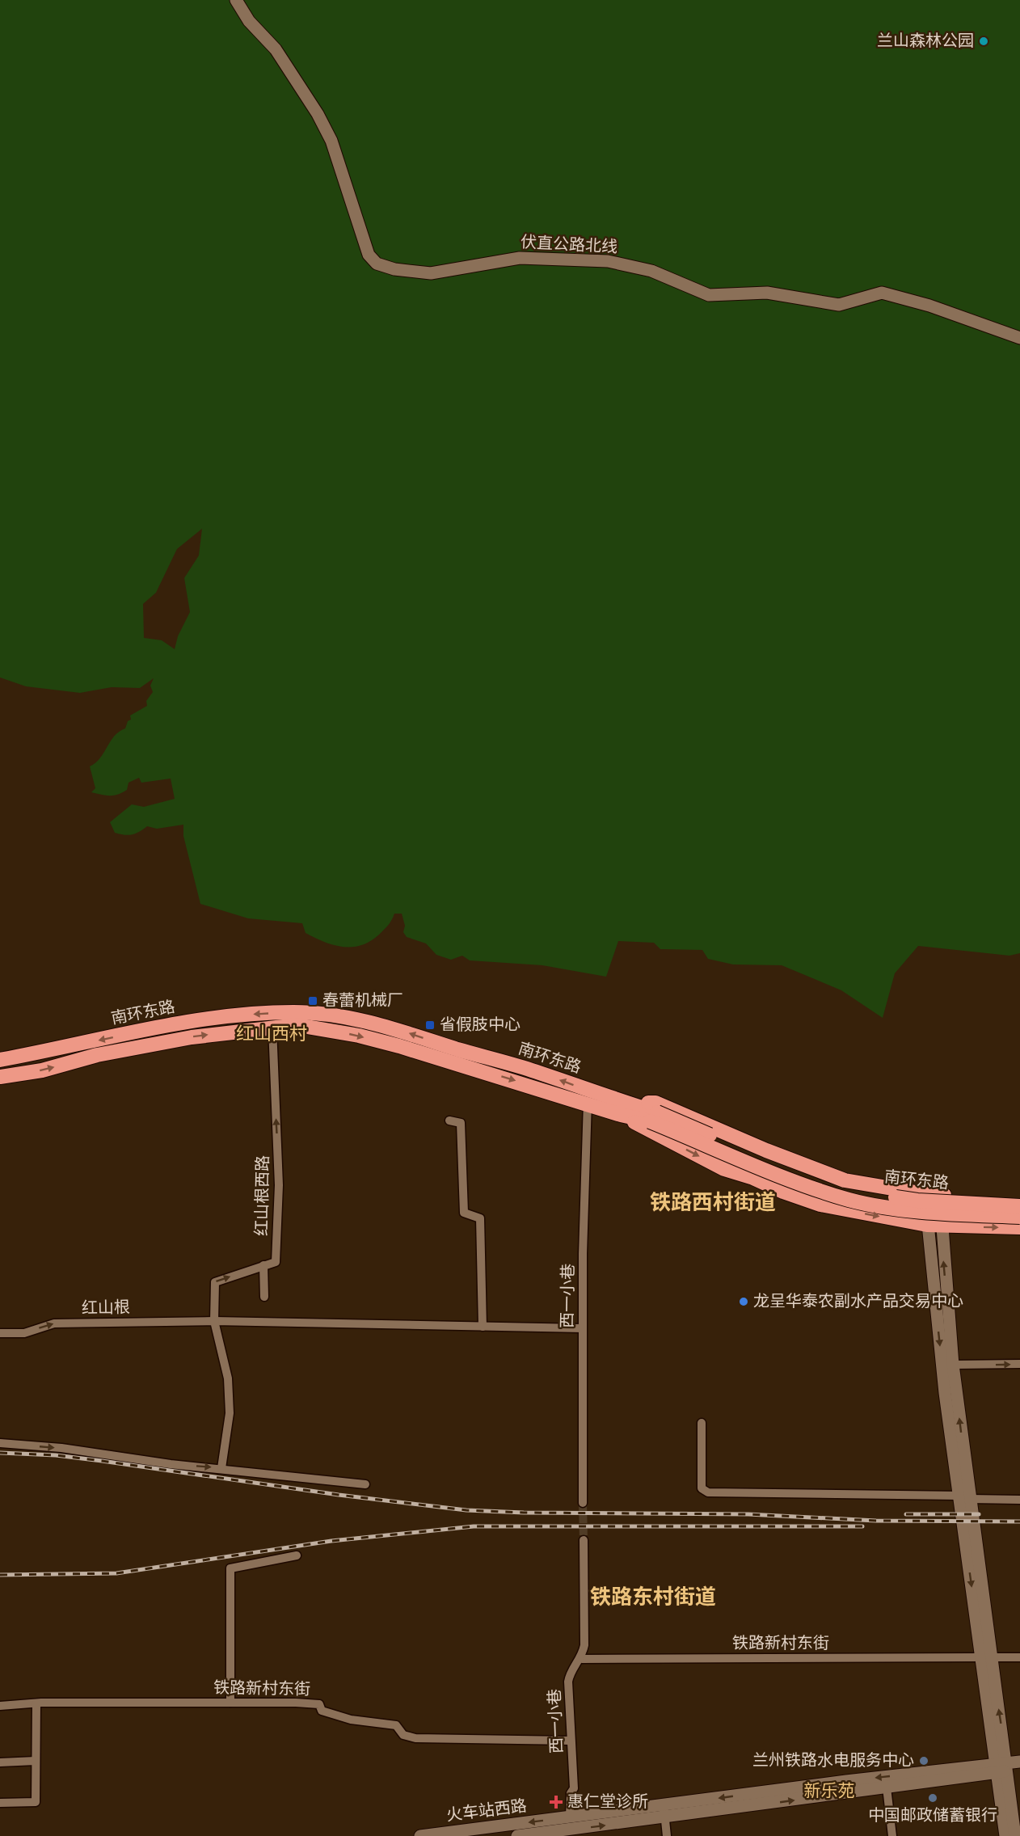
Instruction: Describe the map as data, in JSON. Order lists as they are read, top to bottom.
{
  "streets": {
    "highway": ["南环东路"],
    "main road": ["伏直公路北线", "火车站西路"],
    "street": [
      "红山根西路",
      "西一小巷",
      "红山根",
      "铁路新村东街"
    ]
  },
  "crossings": [
    ["南环东路", "红山根西路"],
    ["南环东路", "西一小巷"],
    ["西一小巷", "红山根"],
    ["西一小巷", "铁路新村东街"],
    ["西一小巷", "火车站西路"]
  ],
  "one_way": ["红山根西路", "红山根"],
  "districts": [
    "红山西村",
    "铁路西村街道",
    "铁路东村街道",
    "新乐苑"
  ],
  "places": {
    "other": [
      "兰山森林公园",
      "龙呈华泰农副水产品交易中心",
      "兰州铁路水电服务中心",
      "中国邮政储蓄银行"
    ],
    "transit": ["春蕾机械厂", "省假肢中心"],
    "health": ["惠仁堂诊所"]
  }
}
